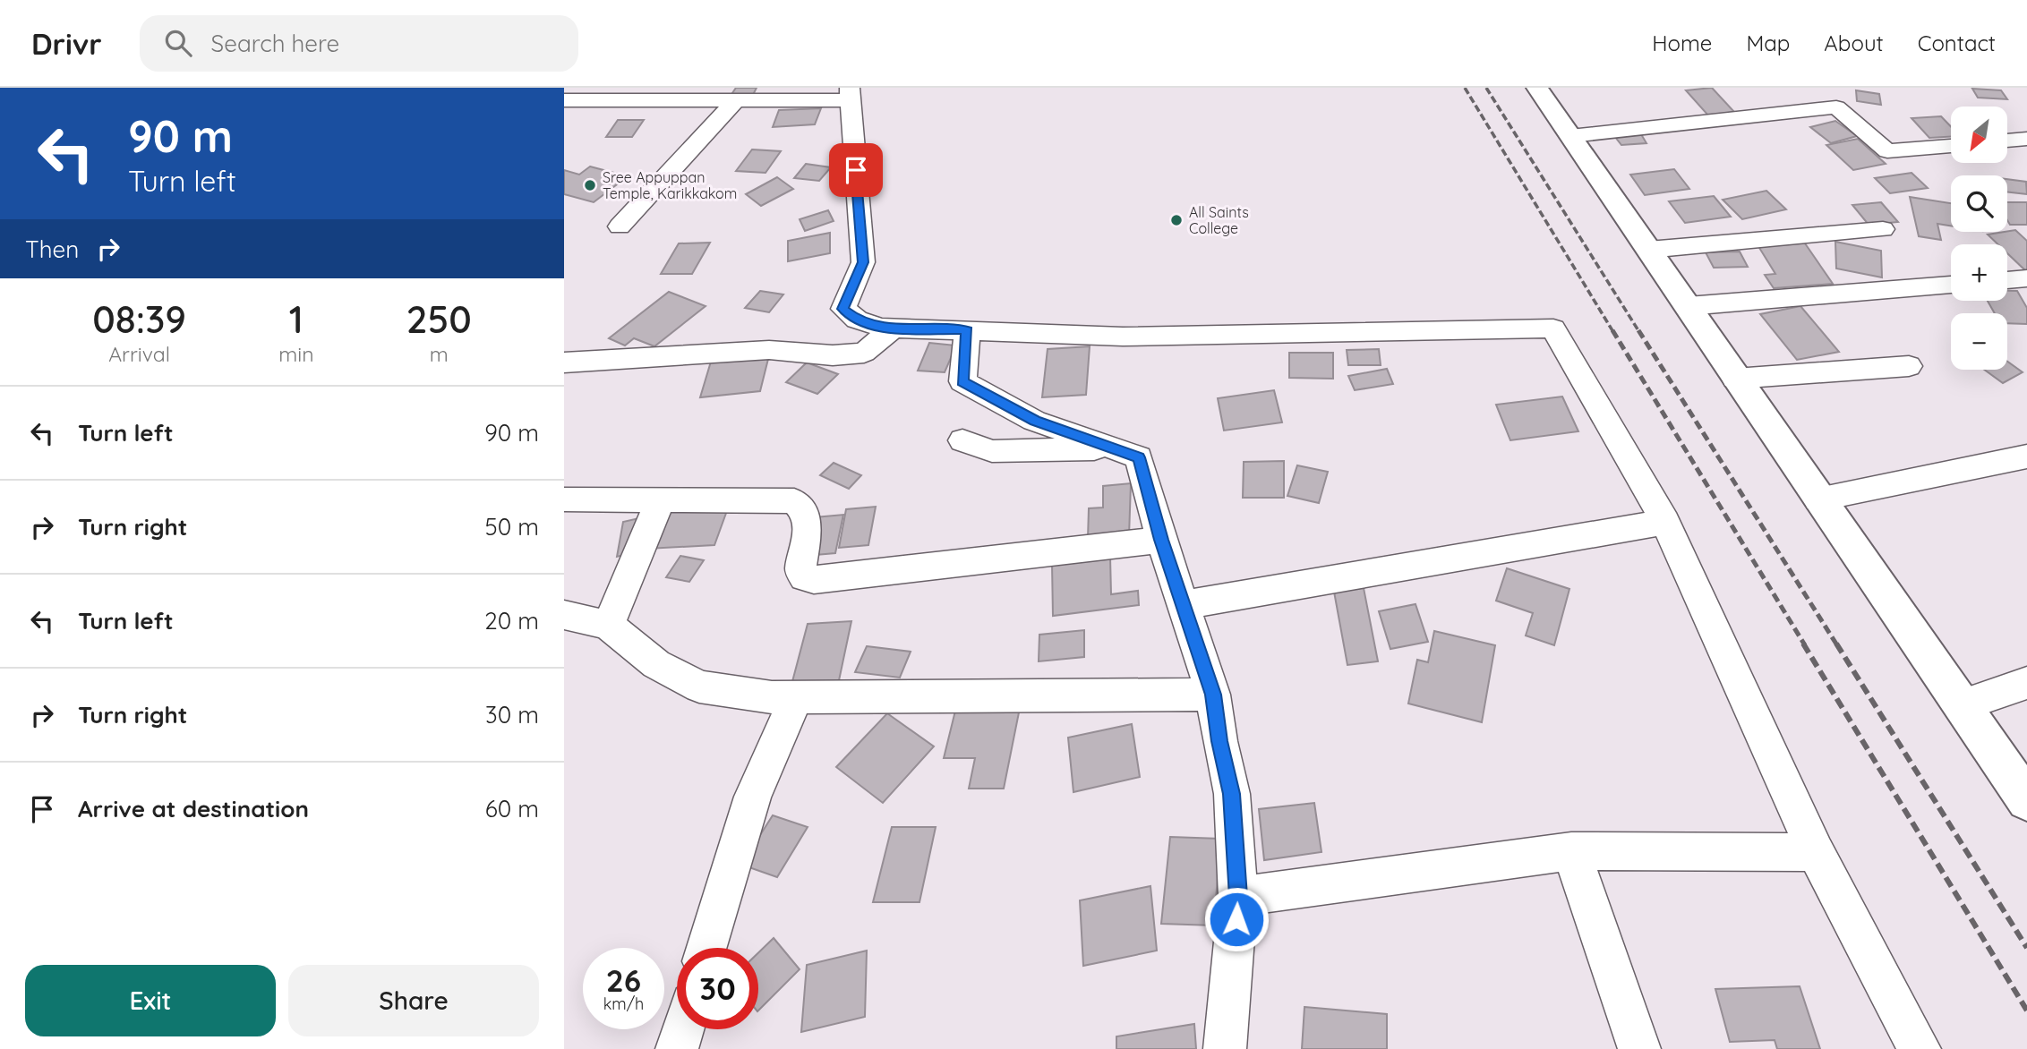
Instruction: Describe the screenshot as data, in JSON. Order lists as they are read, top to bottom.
{
  "places": ["Sree Appuppan Temple, Karikkakom", "All Saints College"],
  "north": "bottom left",
  "page": {
    "header": "Drivr",
    "search": "Search here",
    "nav": [
      "Home",
      "Map",
      "About",
      "Contact"
    ],
    "turn": ["90 m", "Turn left"],
    "map_buttons": ["+", "−"],
    "then": "Then",
    "eta": [
      "08:39",
      "Arrival",
      "1",
      "min",
      "250",
      "m"
    ],
    "list": [
      {
        "name": "Turn left",
        "value": "90 m"
      },
      {
        "name": "Turn right",
        "value": "50 m"
      },
      {
        "name": "Turn left",
        "value": "20 m"
      },
      {
        "name": "Turn right",
        "value": "30 m"
      },
      {
        "name": "Arrive at destination",
        "value": "60 m"
      }
    ],
    "speed": "26 km/h",
    "limit": "30",
    "buttons": ["Exit", "Share"]
  }
}
